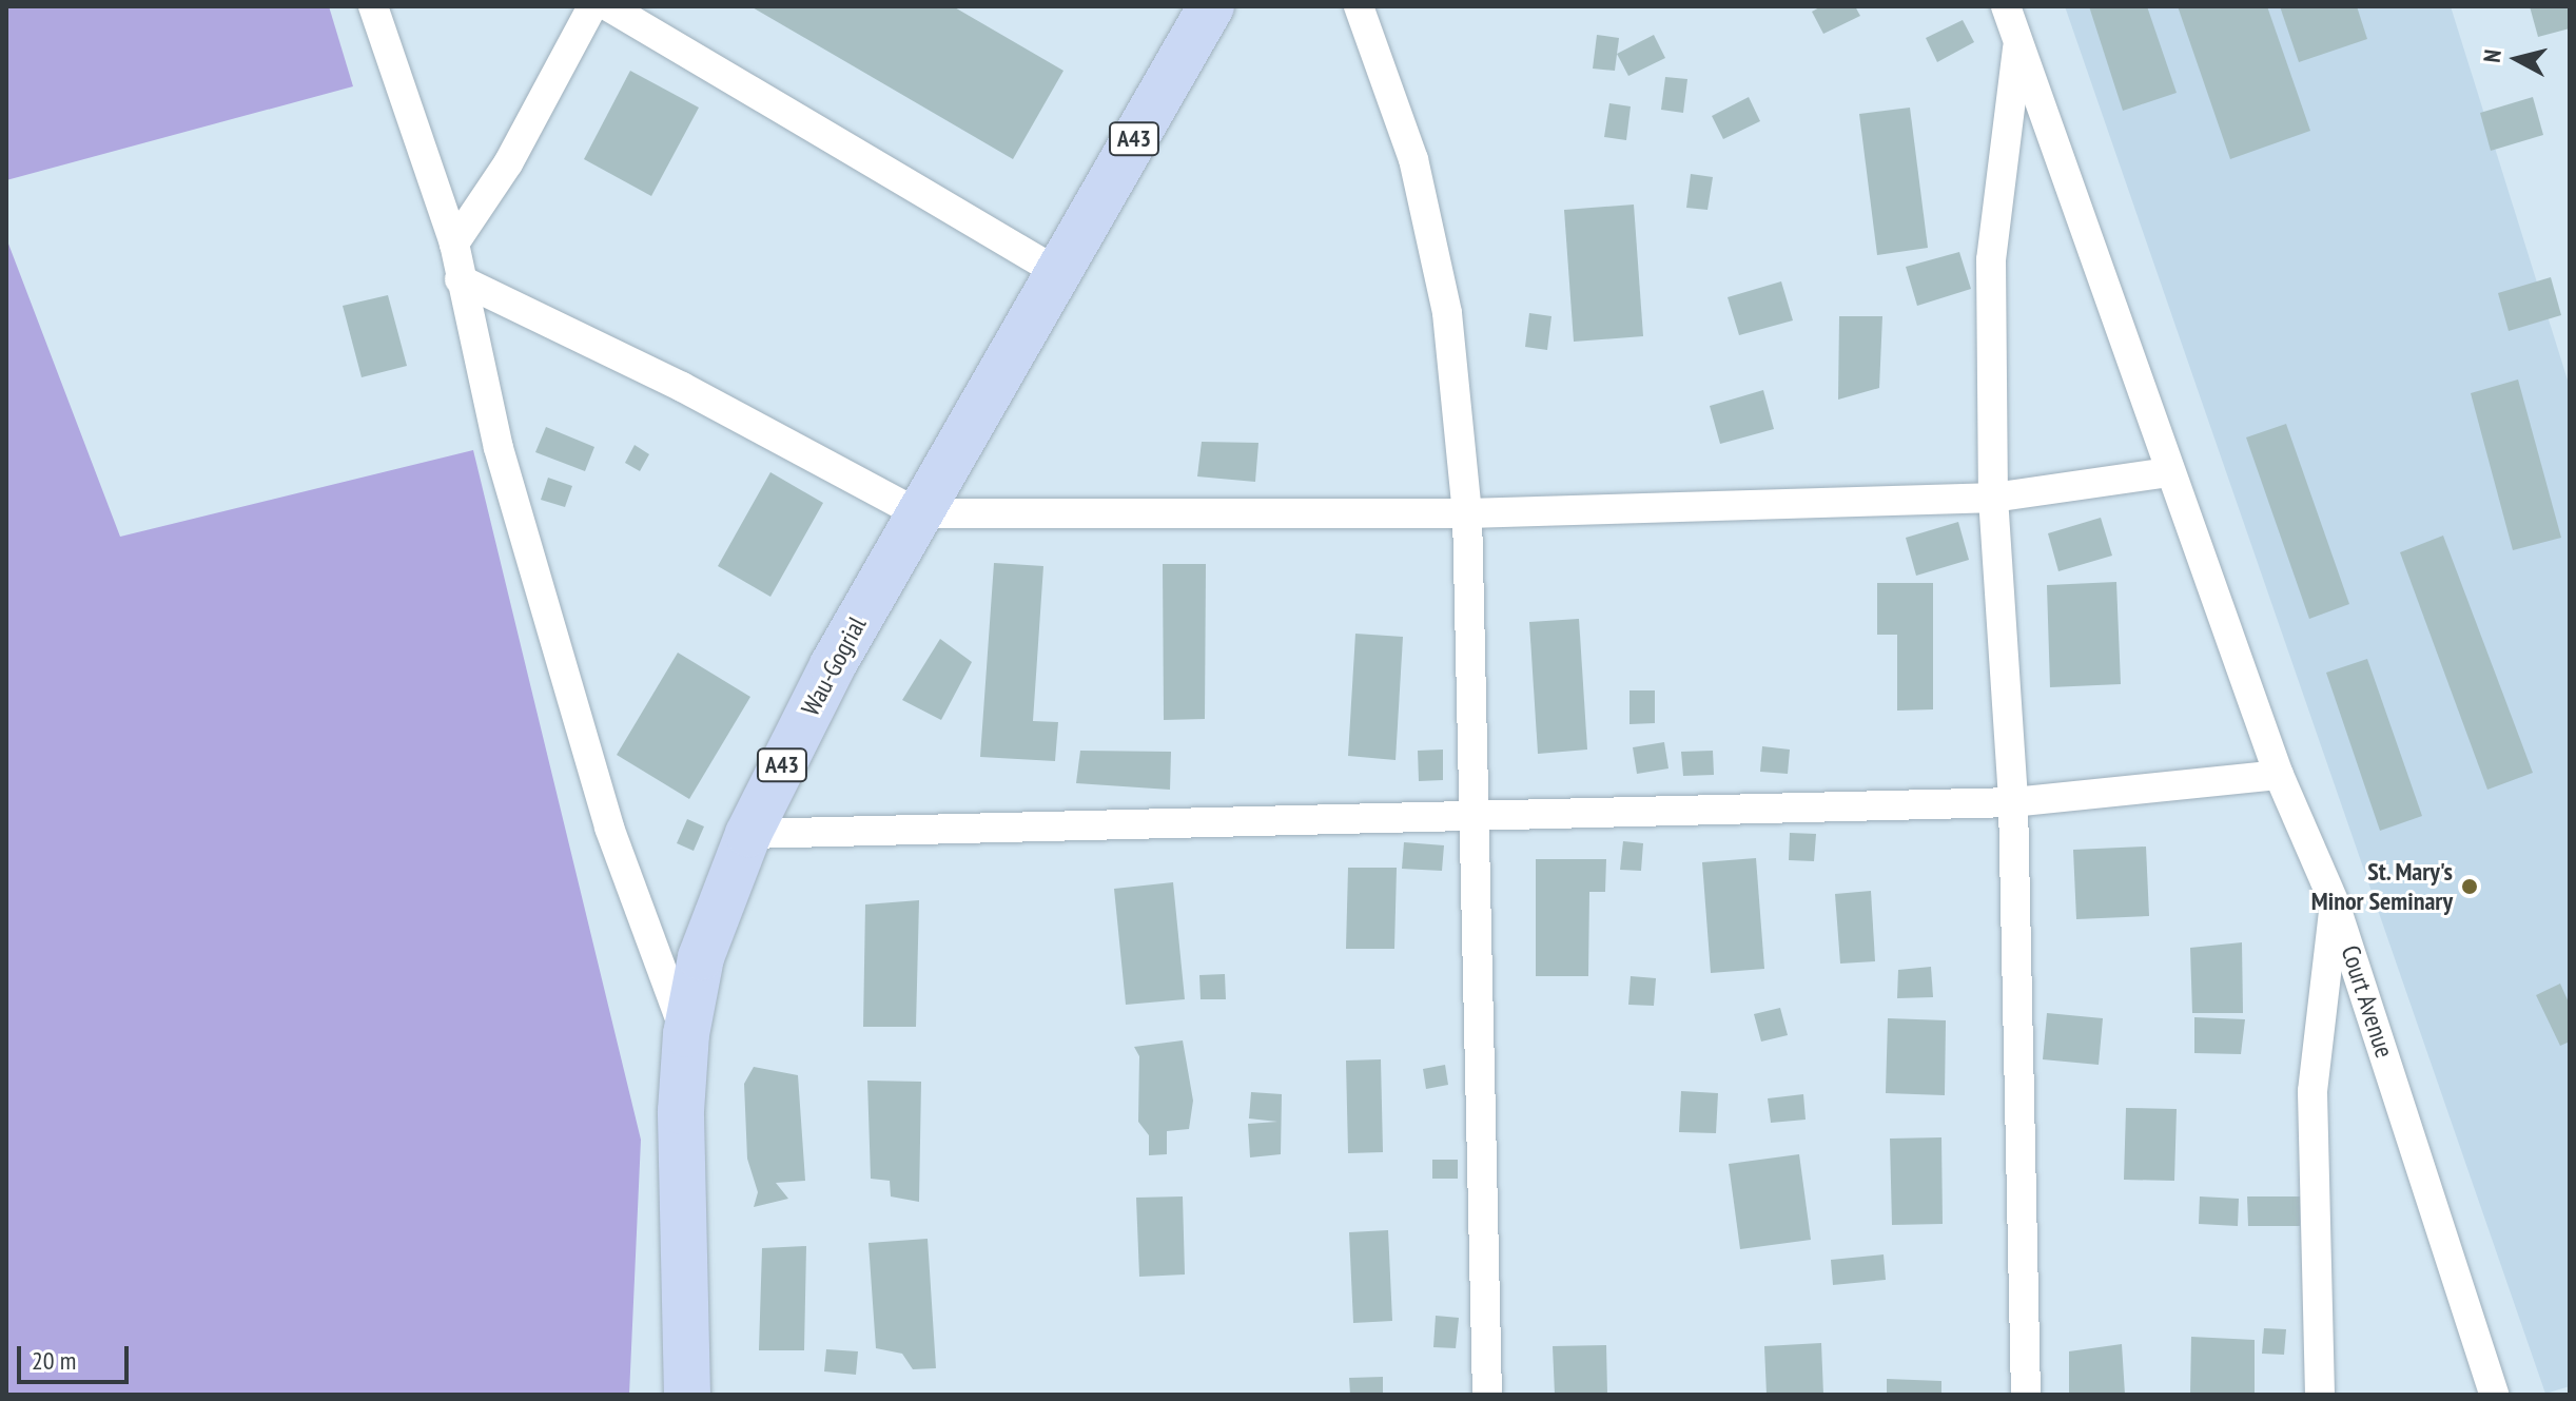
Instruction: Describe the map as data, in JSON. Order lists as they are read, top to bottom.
{
  "streets": {
    "main road": ["A43", "Wau-Gogrial"],
    "street": ["Court Avenue"]
  },
  "places": ["St. Mary's Minor Seminary"],
  "scale_bar": "20 m",
  "north": "left"
}
